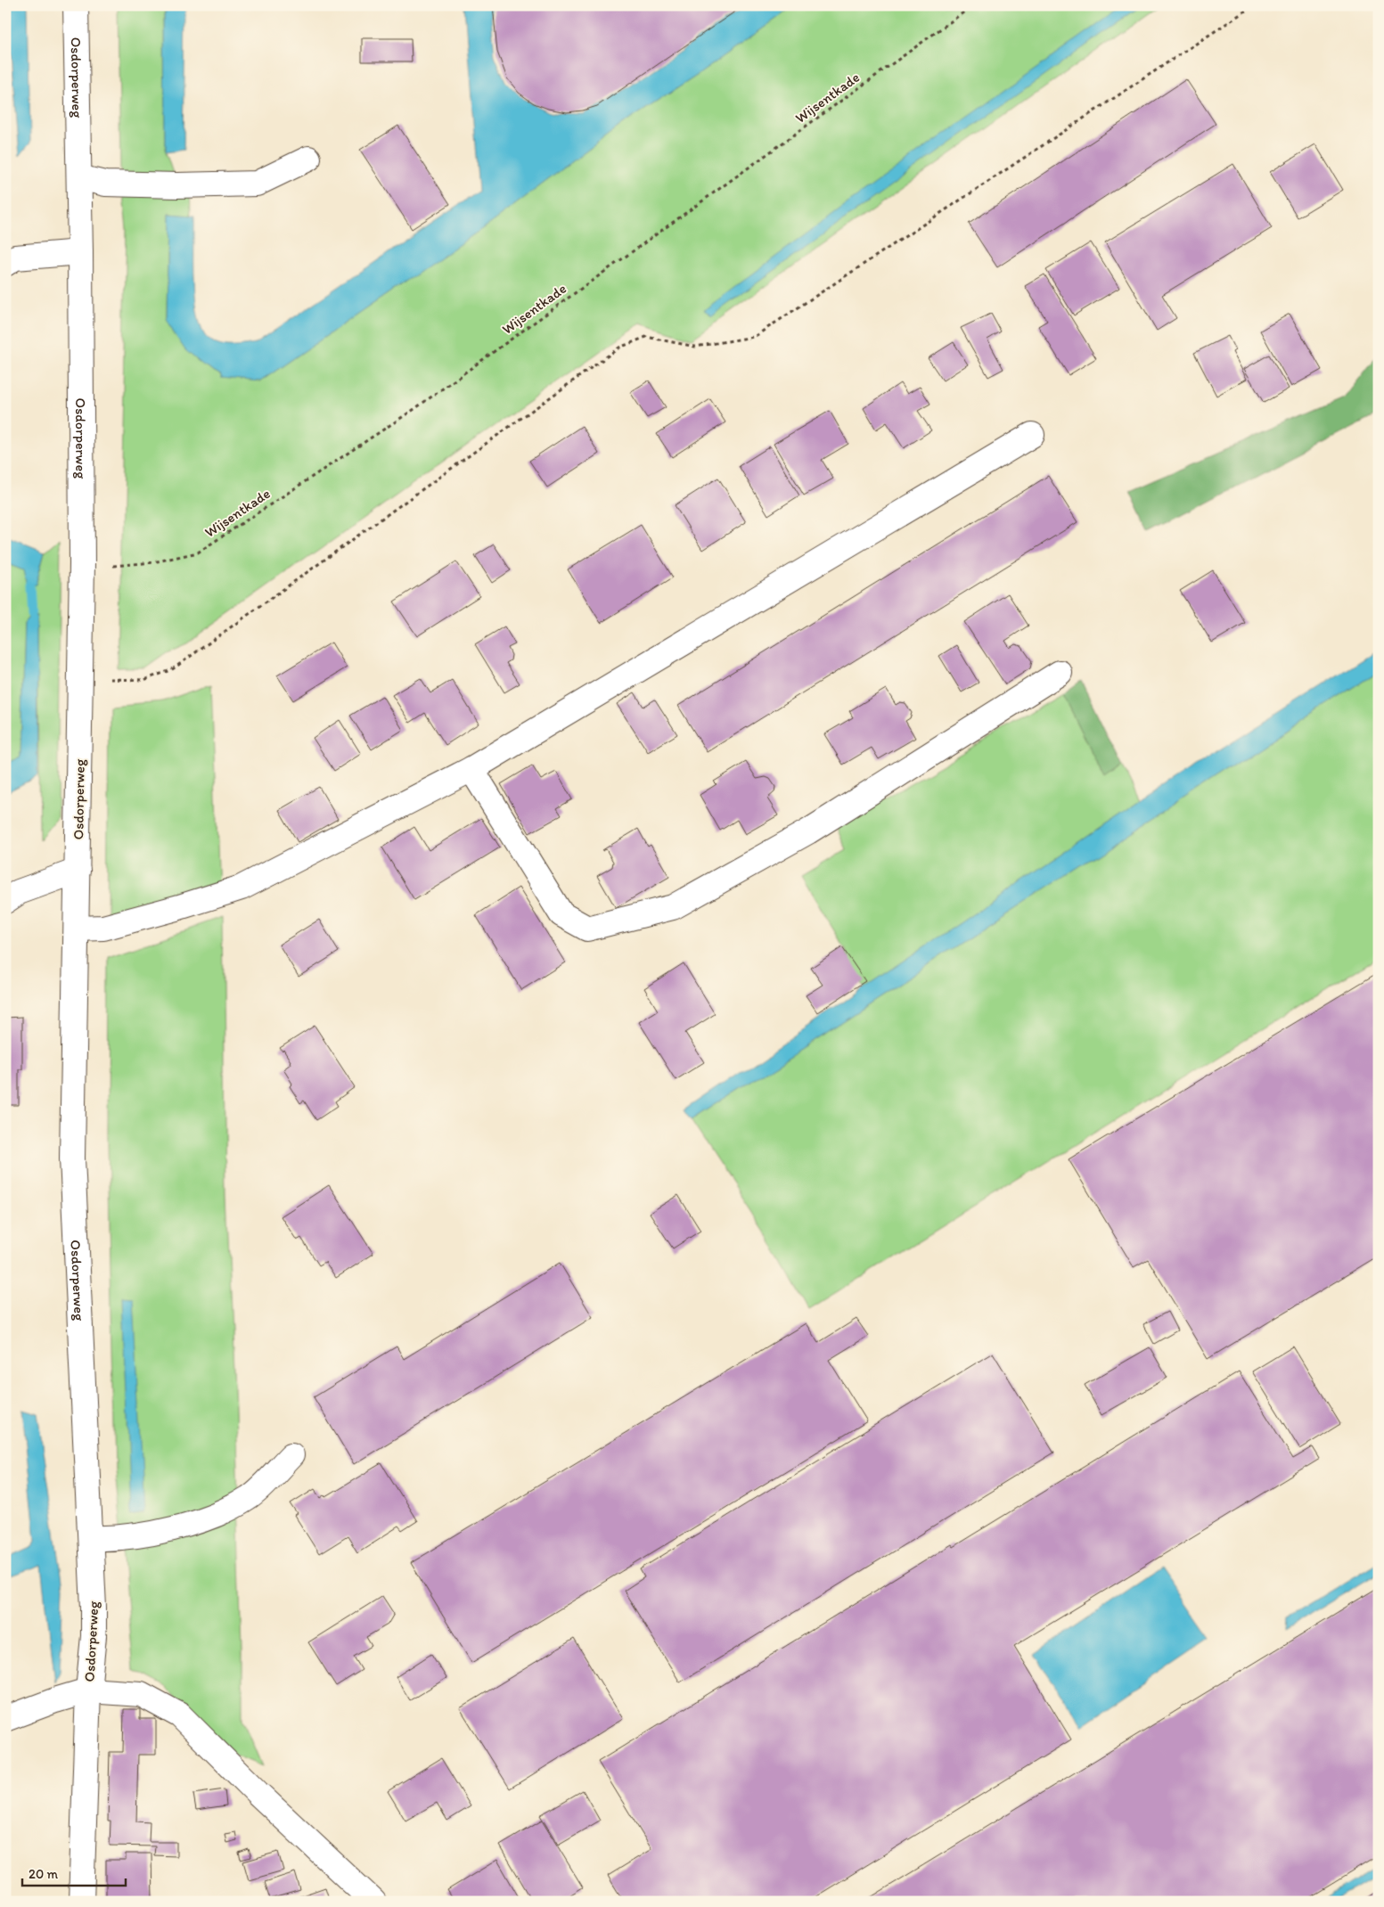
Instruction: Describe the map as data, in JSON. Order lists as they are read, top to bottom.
{
  "streets": {
    "street": ["Osdorperweg"],
    "path": ["Wijsentkade"]
  },
  "crossings": [
    ["Osdorperweg", "Wijsentkade"]
  ],
  "scale_bar": "20 m"
}
